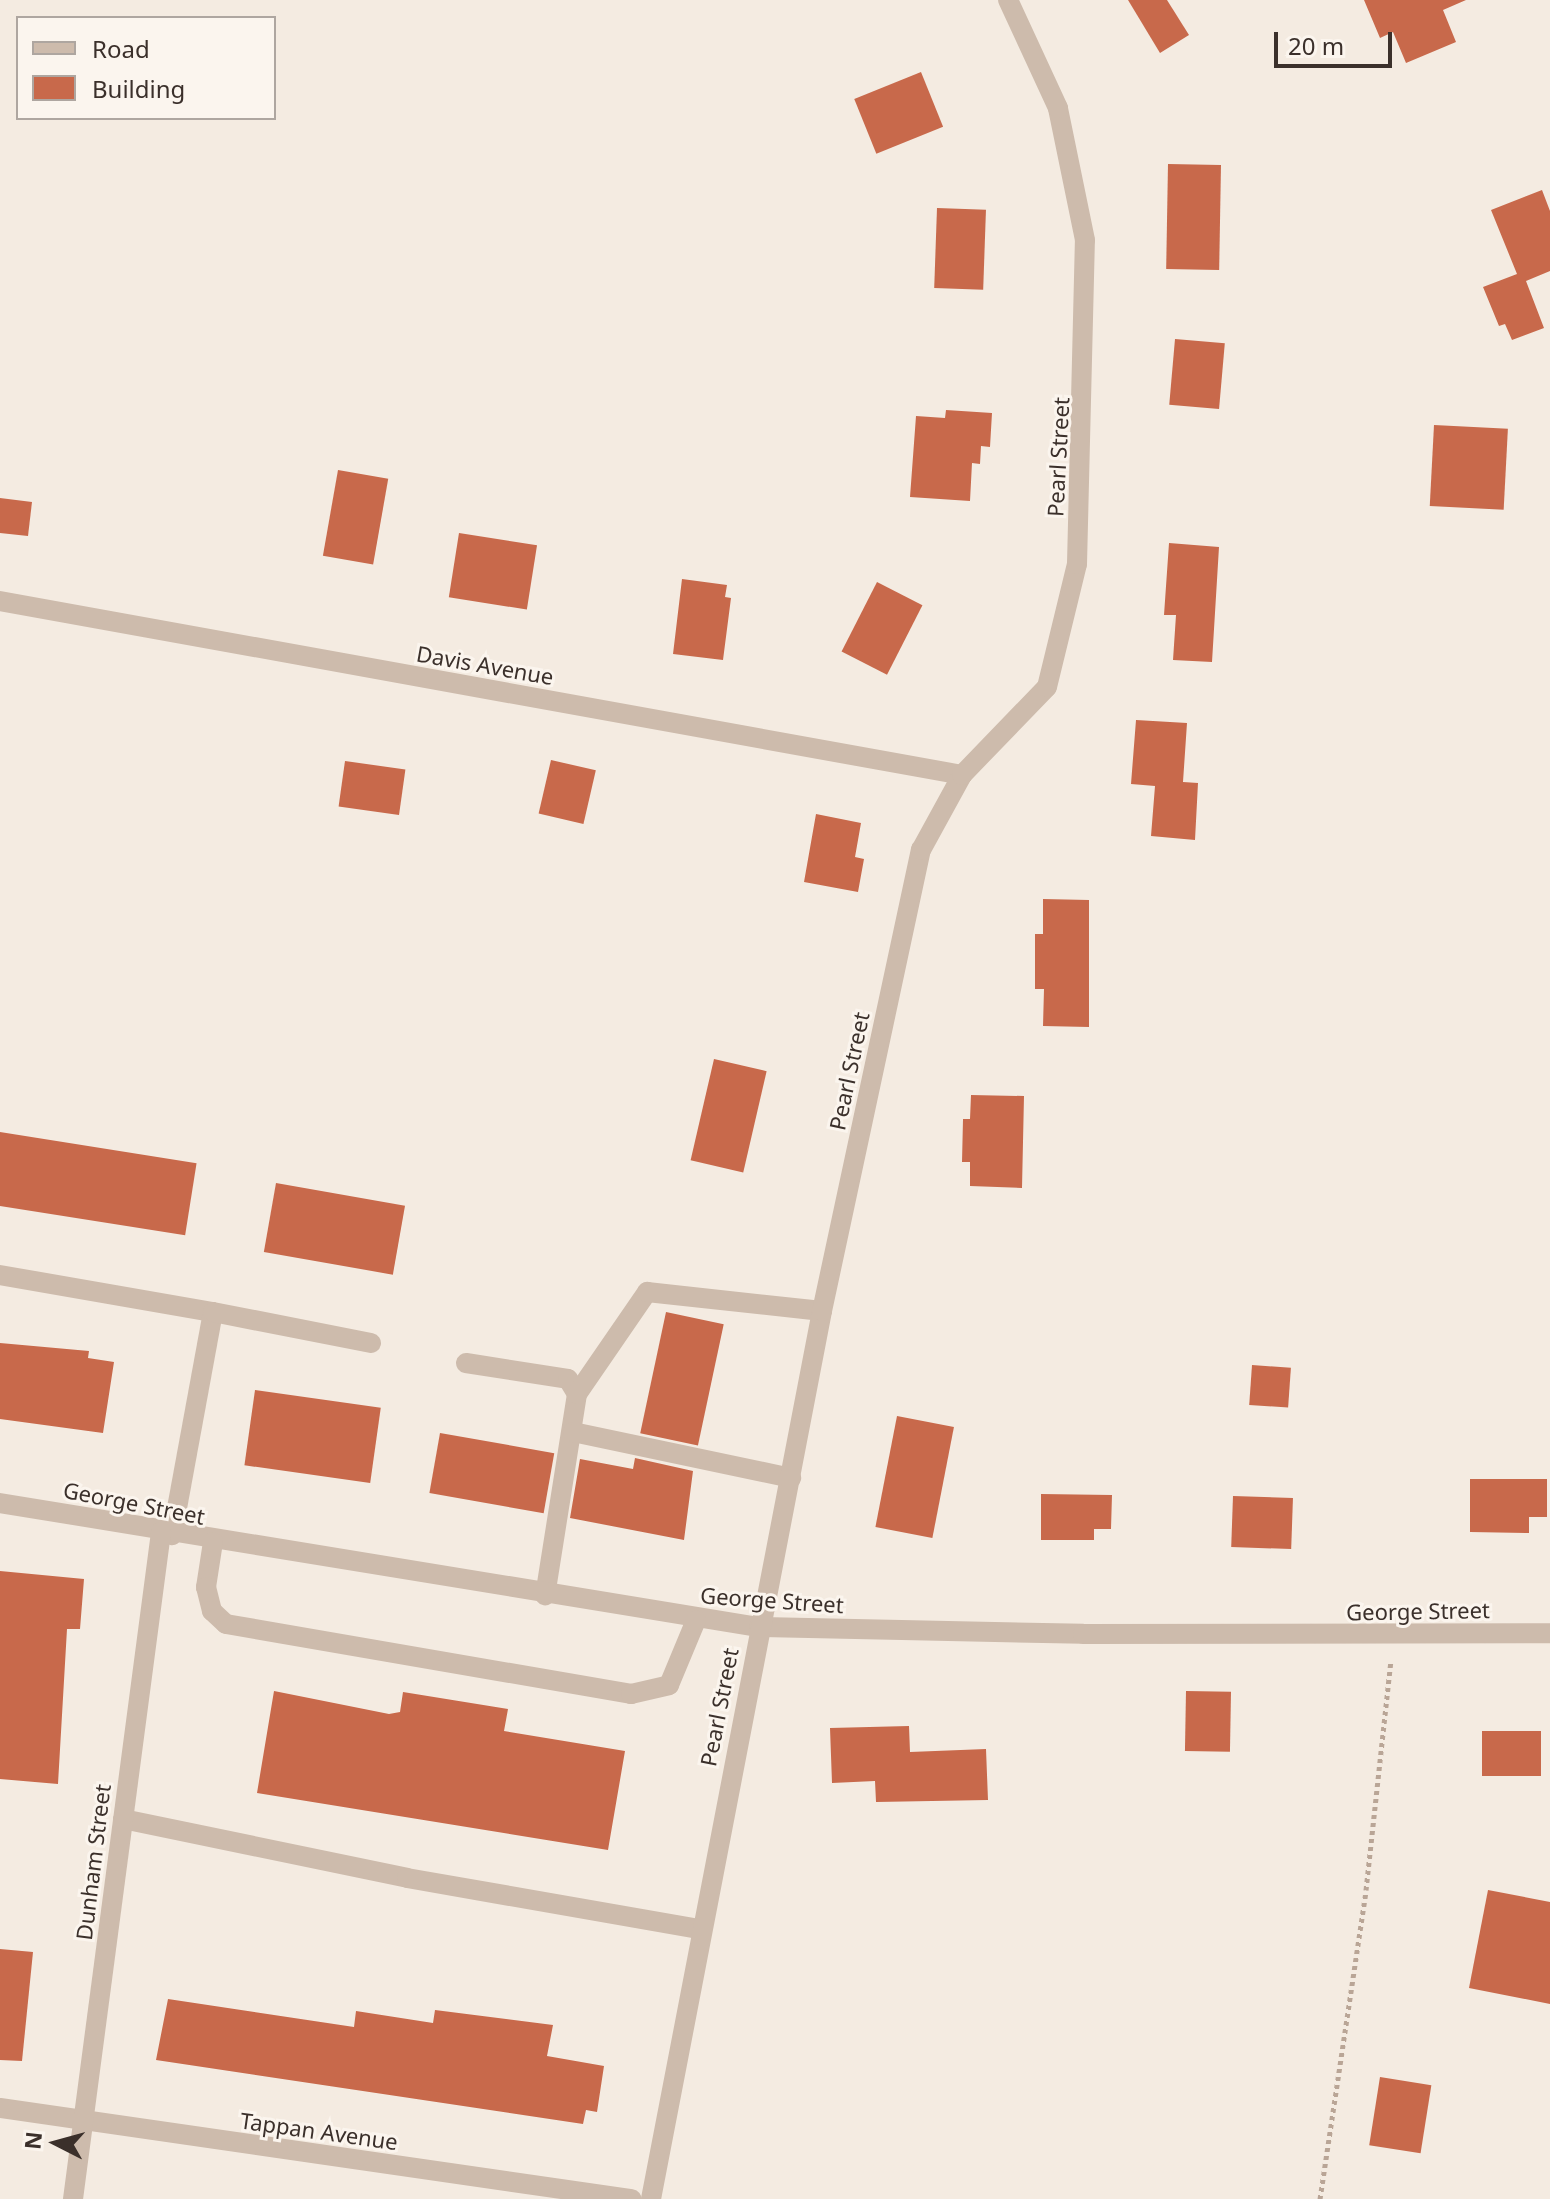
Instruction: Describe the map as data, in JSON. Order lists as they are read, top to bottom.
{
  "streets": {
    "street": [
      "Pearl Street",
      "Davis Avenue",
      "George Street",
      "Dunham Street",
      "Tappan Avenue"
    ]
  },
  "crossings": [
    ["Pearl Street", "Davis Avenue"],
    ["Pearl Street", "George Street"],
    ["George Street", "Dunham Street"],
    ["Dunham Street", "Tappan Avenue"]
  ],
  "legend": ["Road", "Building"],
  "scale_bar": "20 m",
  "north": "left"
}
